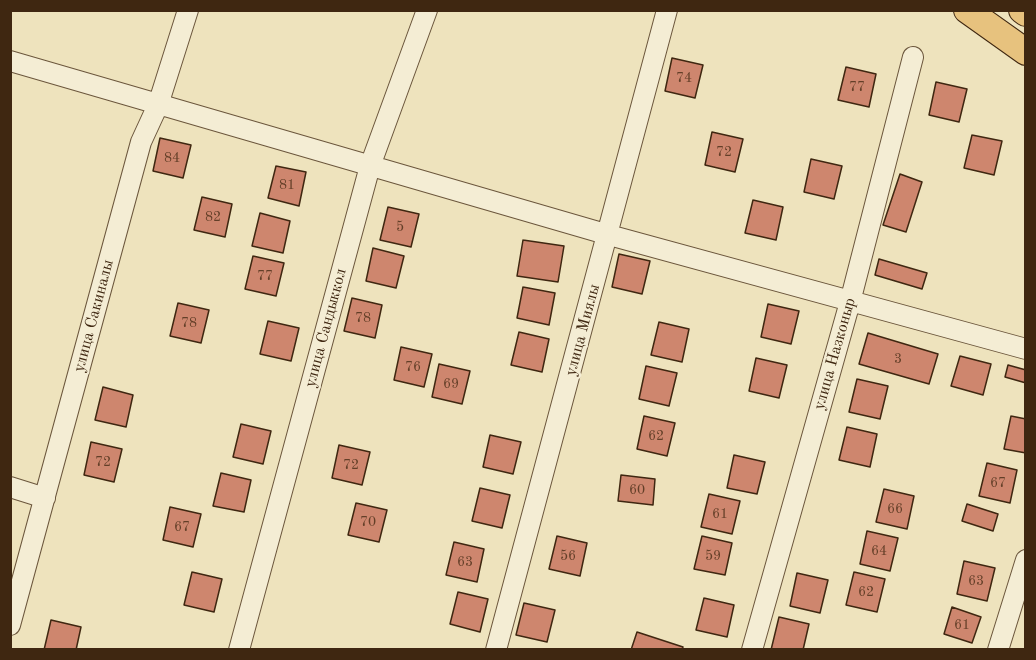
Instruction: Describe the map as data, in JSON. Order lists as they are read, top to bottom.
{
  "streets": {
    "street": [
      "улица Сакиналы",
      "улица Сандыккол",
      "улица Миялы",
      "улица Назконыр"
    ]
  },
  "house_numbers": [
    "74",
    "77",
    "72",
    "84",
    "81",
    "82",
    "5",
    "77",
    "78",
    "78",
    "3",
    "76",
    "69",
    "62",
    "72",
    "72",
    "67",
    "60",
    "66",
    "61",
    "70",
    "67",
    "64",
    "56",
    "59",
    "63",
    "63",
    "62",
    "61"
  ]
}
